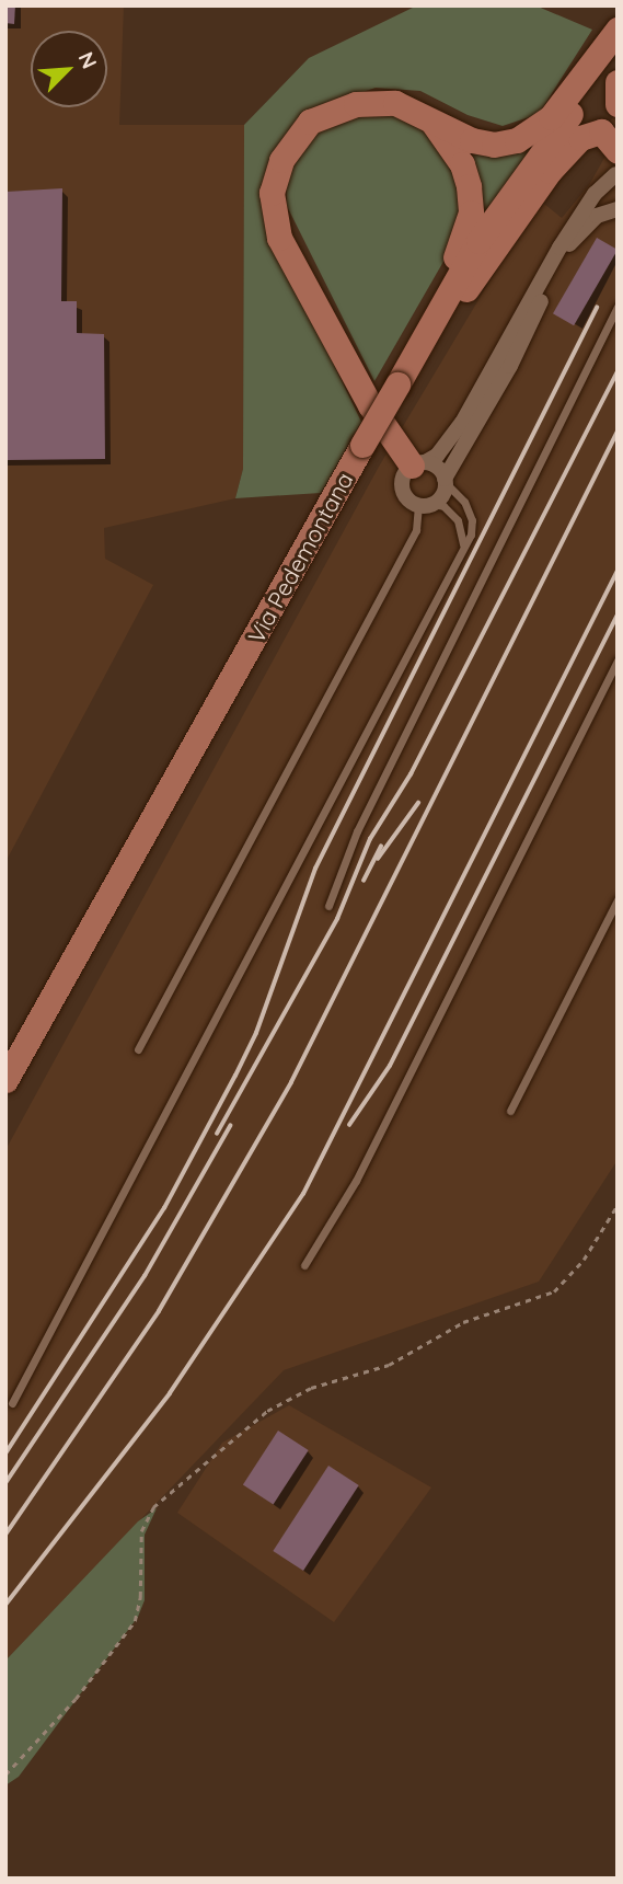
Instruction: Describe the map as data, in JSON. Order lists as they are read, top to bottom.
{
  "streets": {
    "main road": ["Via Pedemontana"]
  },
  "north": "top right"
}
